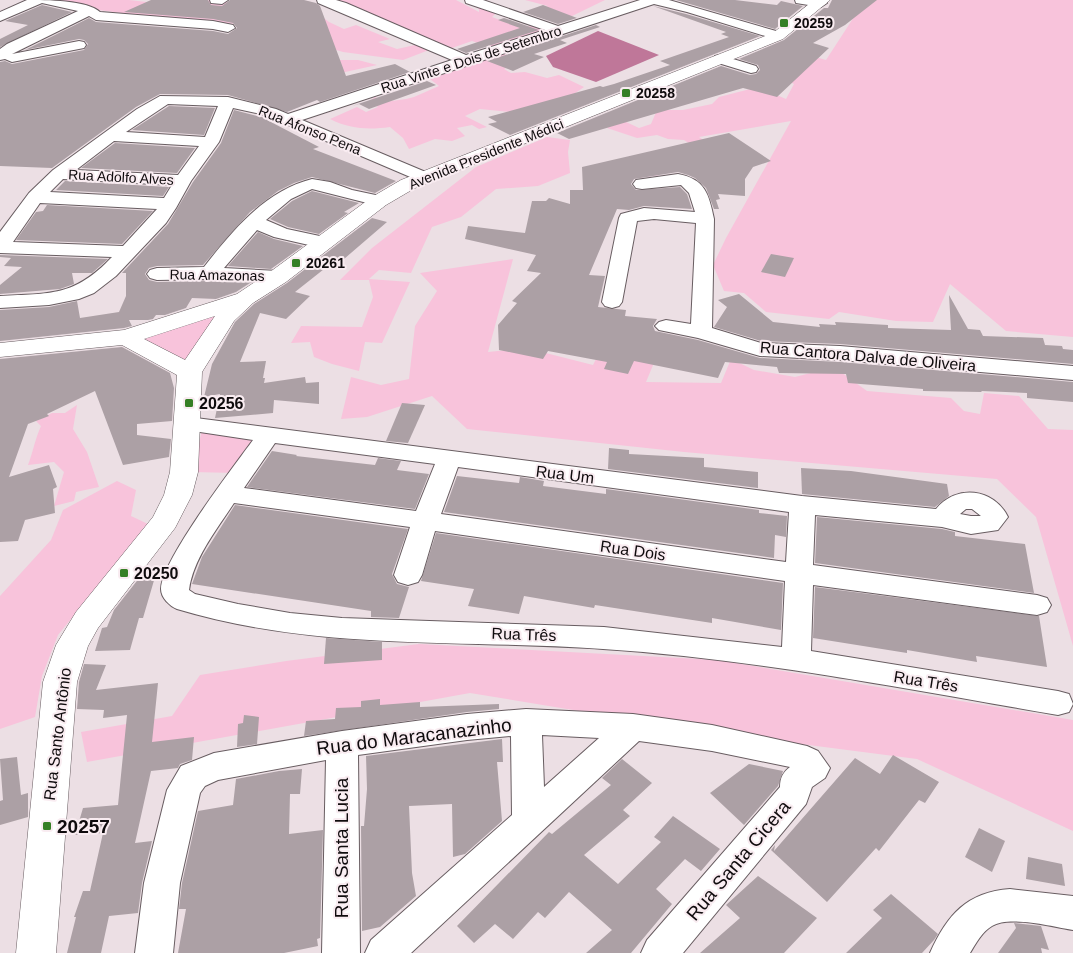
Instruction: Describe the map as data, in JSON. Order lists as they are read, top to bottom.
{
  "streets": {
    "street": [
      "Rua Vinte e Dois de Setembro",
      "Rua Afonso Pena",
      "Avenida Presidente Médici",
      "Rua Adolfo Alves",
      "Rua Amazonas",
      "Rua Cantora Dalva de Oliveira",
      "Rua Um",
      "Rua Dois",
      "Rua Três",
      "Rua Santo Antônio",
      "Rua do Maracanazinho",
      "Rua Santa Lucia",
      "Rua Santa Cicera"
    ]
  },
  "crossings": [
    ["Rua Vinte e Dois de Setembro", "Rua Afonso Pena"],
    ["Rua Afonso Pena", "Avenida Presidente Médici"],
    ["Avenida Presidente Médici", "Rua Amazonas"],
    ["Avenida Presidente Médici", "Rua Santo Antônio"],
    ["Rua Um", "Rua Três"],
    ["Rua Um", "Rua Santo Antônio"],
    ["Rua Dois", "Rua Três"],
    ["Rua do Maracanazinho", "Rua Santa Lucia"],
    ["Rua do Maracanazinho", "Rua Santa Cicera"]
  ],
  "places": {
    "transit": [
      "20259",
      "20258",
      "20261",
      "20256",
      "20250",
      "20257"
    ]
  }
}
